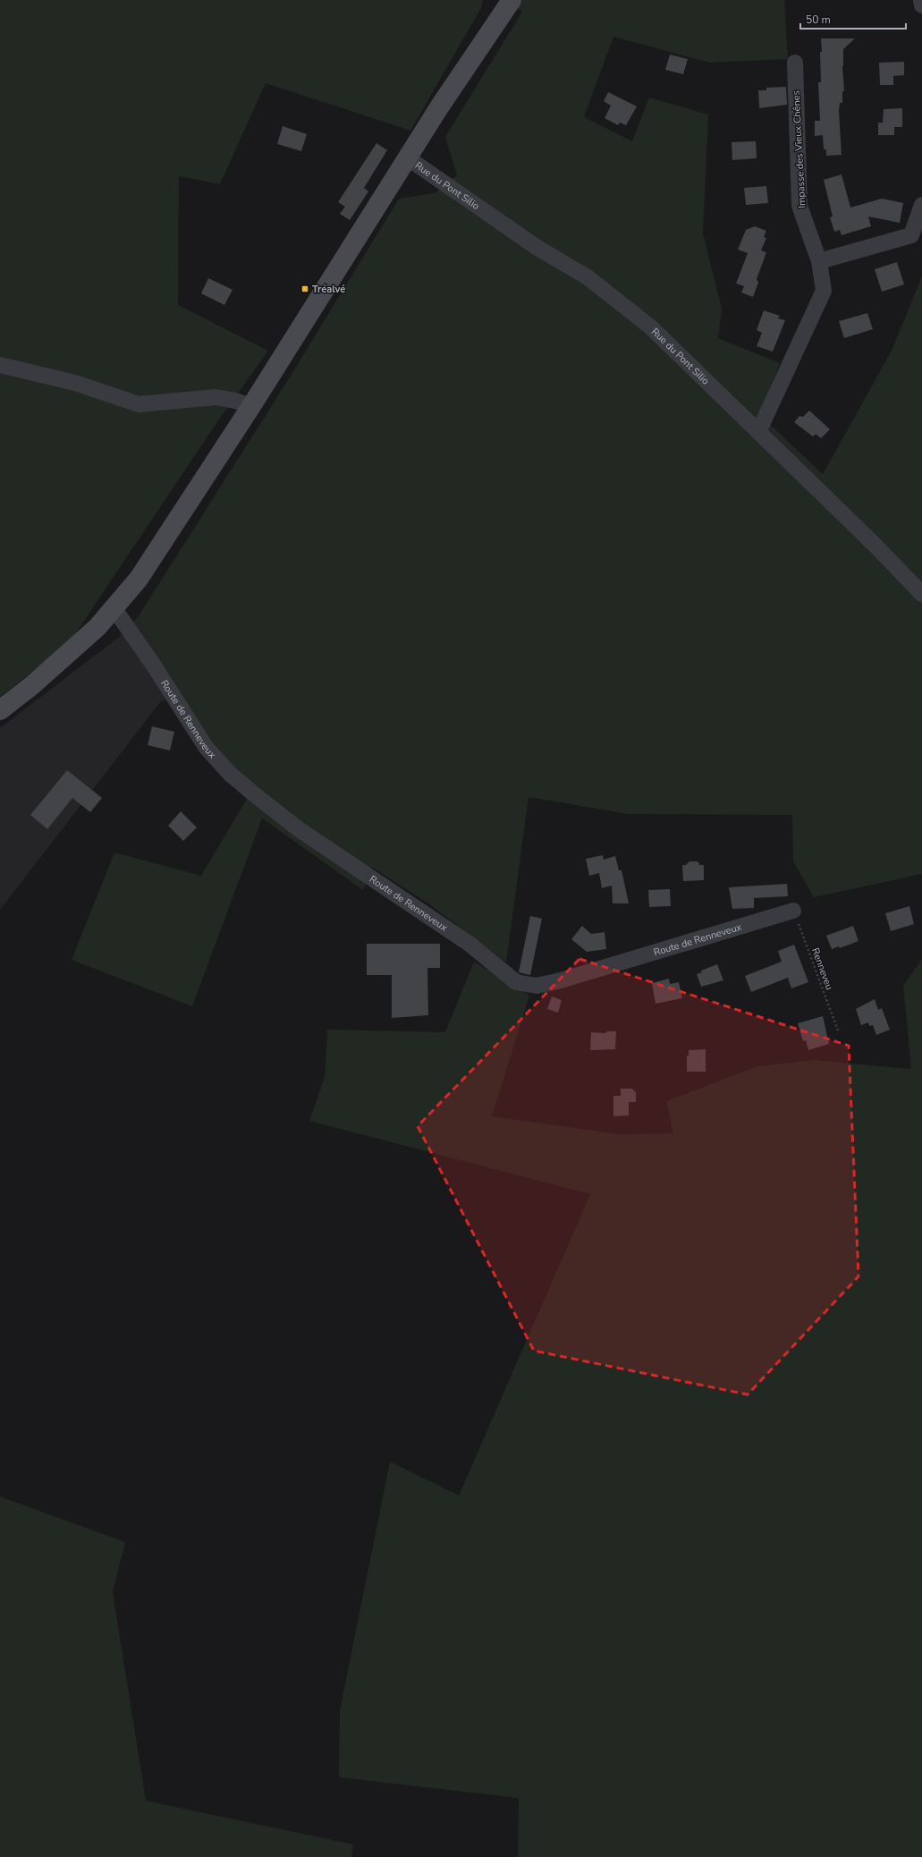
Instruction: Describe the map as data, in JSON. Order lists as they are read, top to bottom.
{
  "streets": {
    "street": ["Impasse des Vieux Chênes", "Rue du Pont Silio", "Route de Renneveux"],
    "path": ["Renneveu"]
  },
  "crossings": [
    ["Impasse des Vieux Chênes", "Rue du Pont Silio"],
    ["Route de Renneveux", "Renneveu"]
  ],
  "places": {
    "transit": ["Tréalvé"]
  },
  "scale_bar": "50 m"
}
